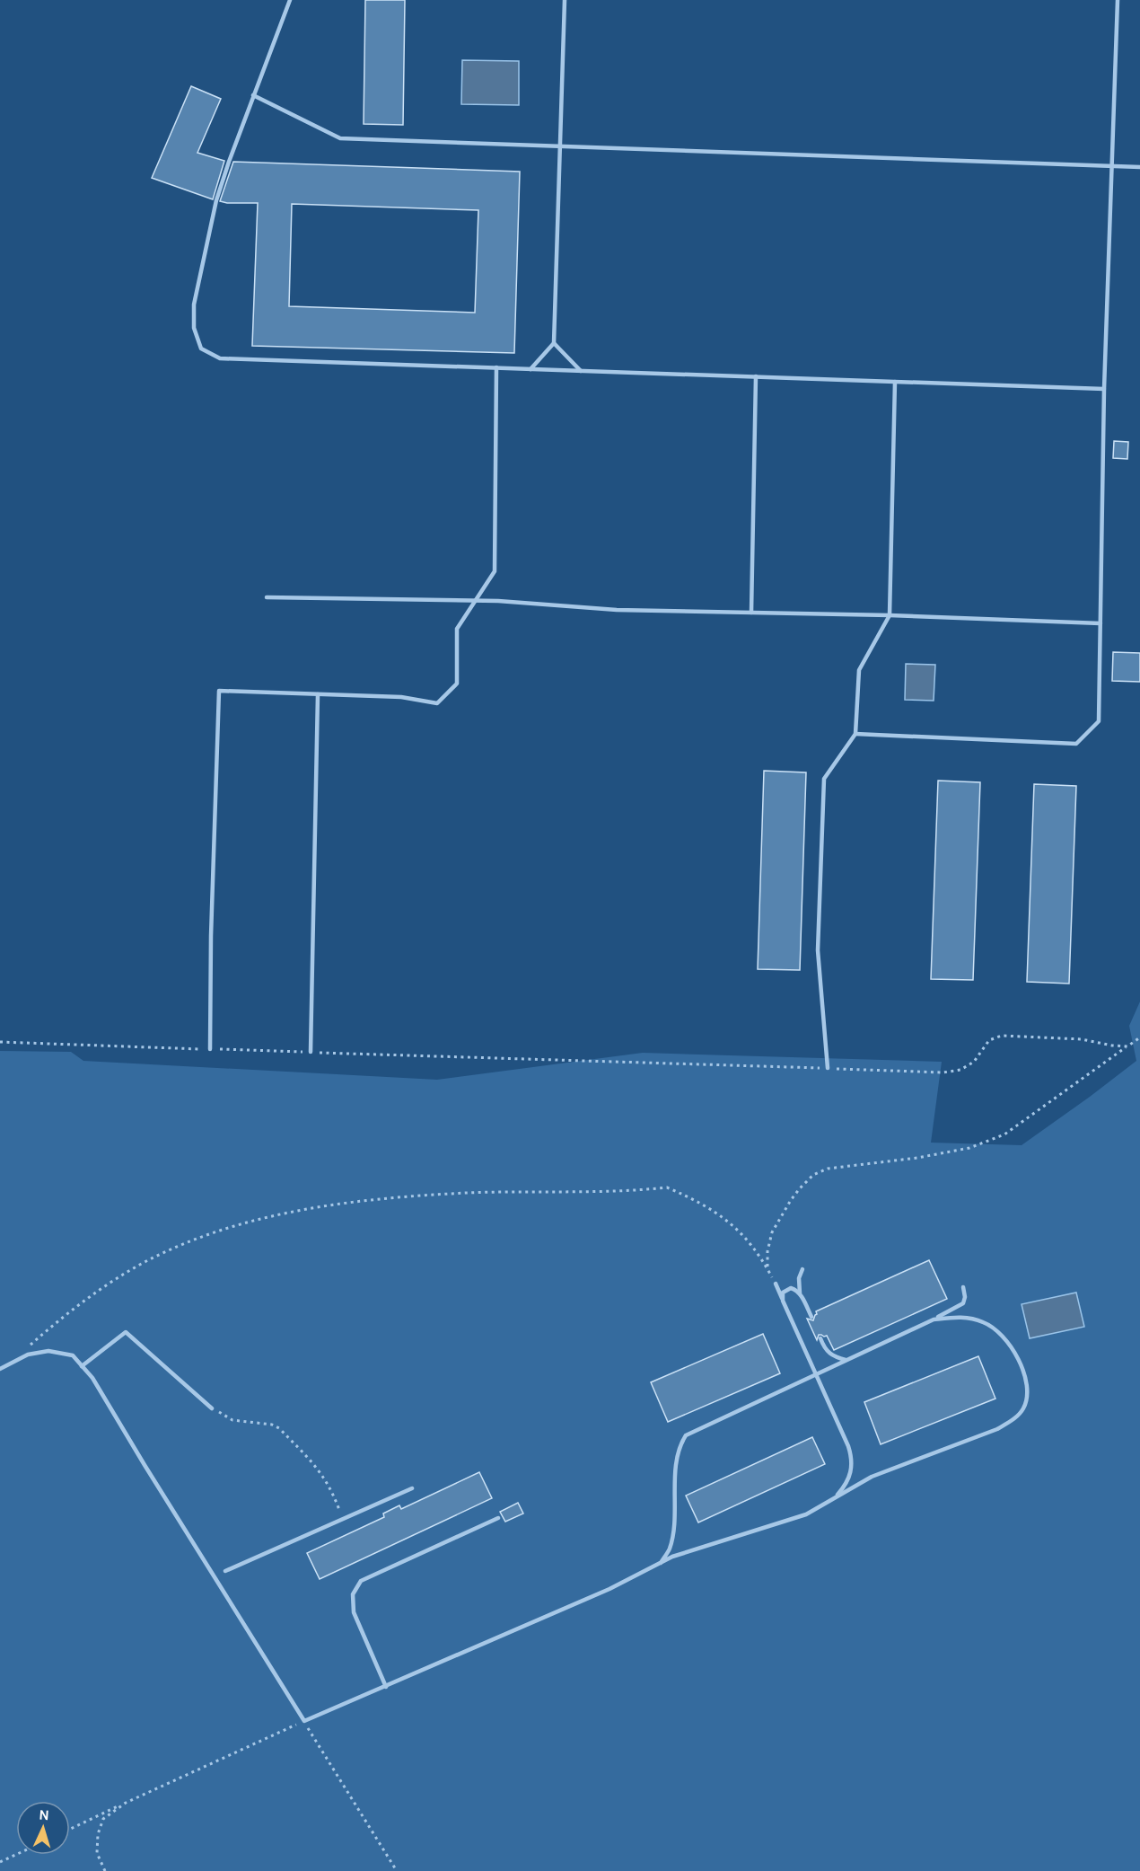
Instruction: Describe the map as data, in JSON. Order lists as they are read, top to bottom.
{
  "north": "top"
}
